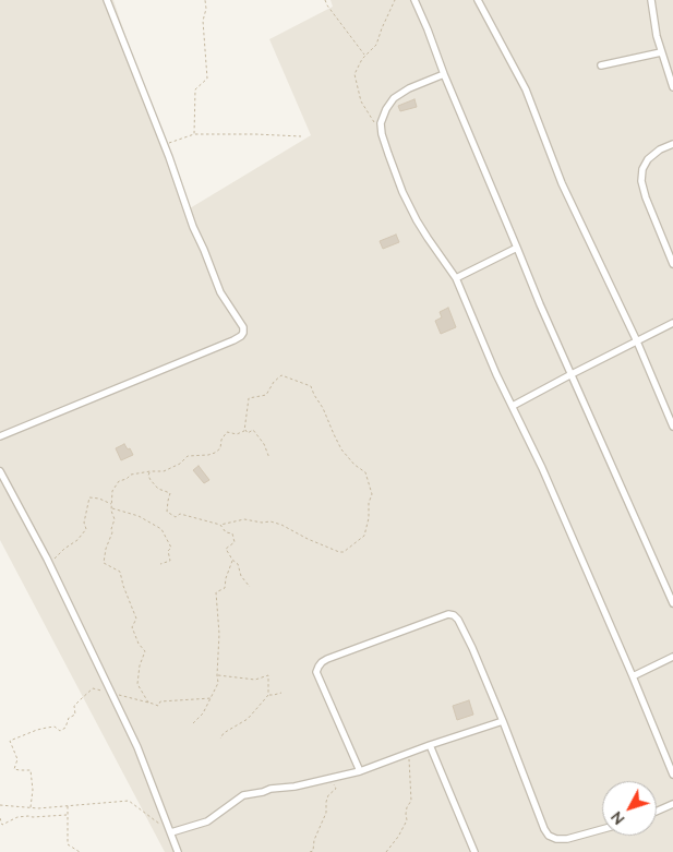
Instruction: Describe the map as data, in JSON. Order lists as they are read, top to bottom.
{
  "north": "bottom left"
}
